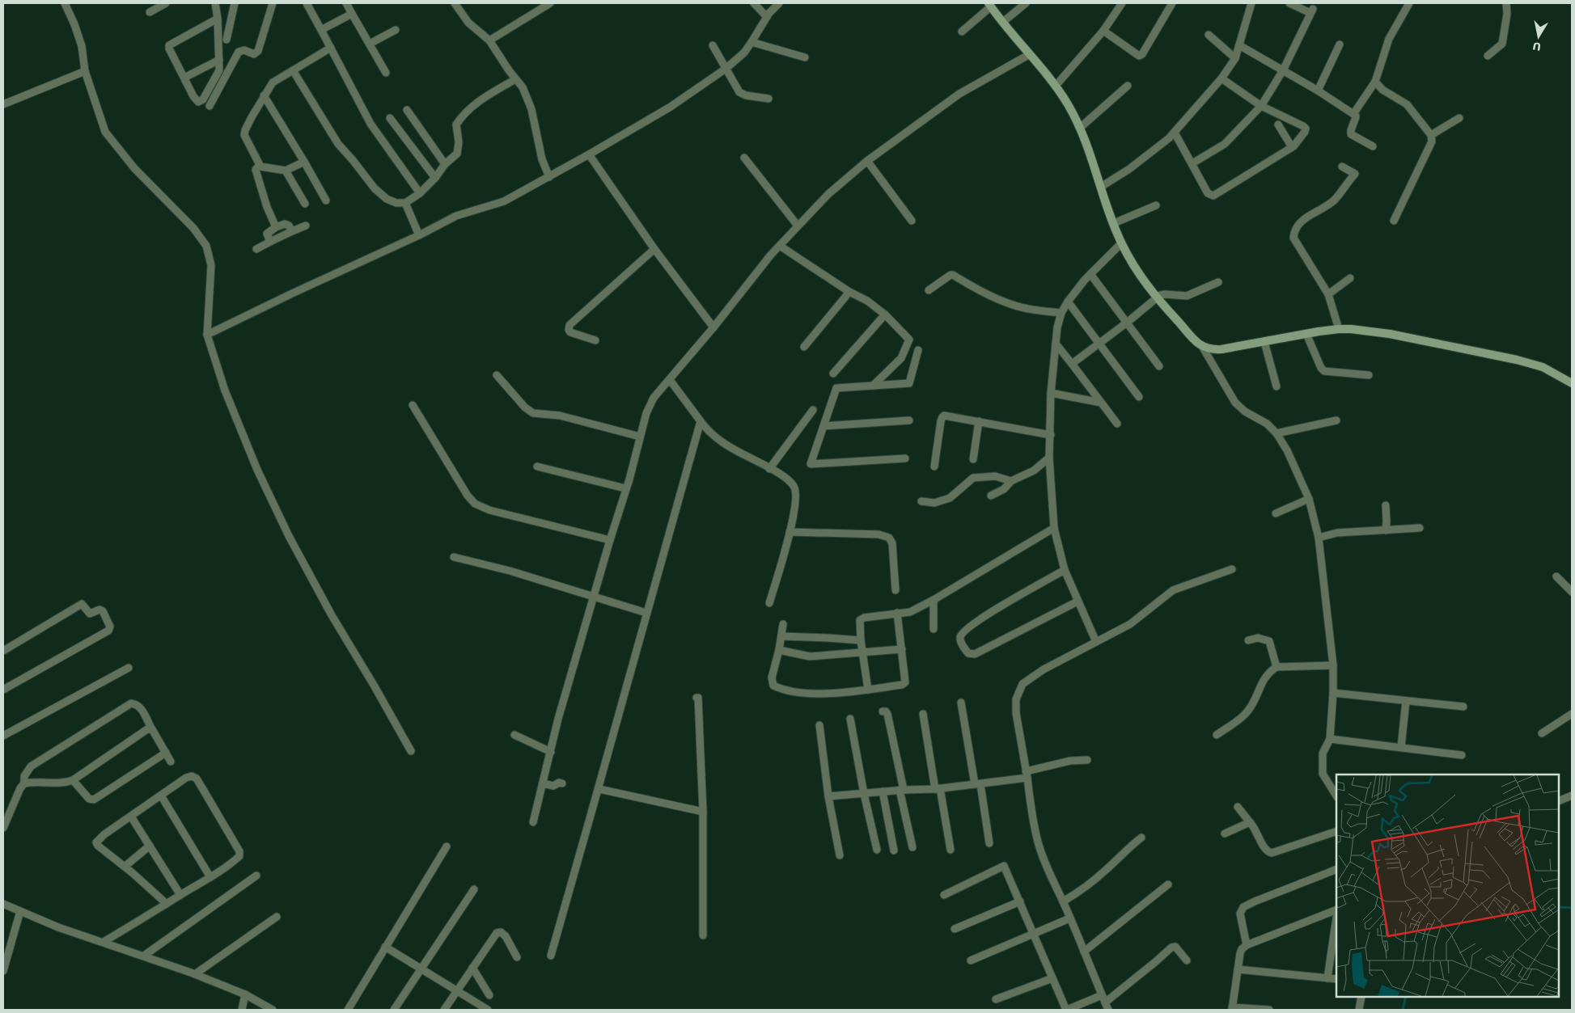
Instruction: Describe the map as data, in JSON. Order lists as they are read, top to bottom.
{
  "north": "bottom"
}
